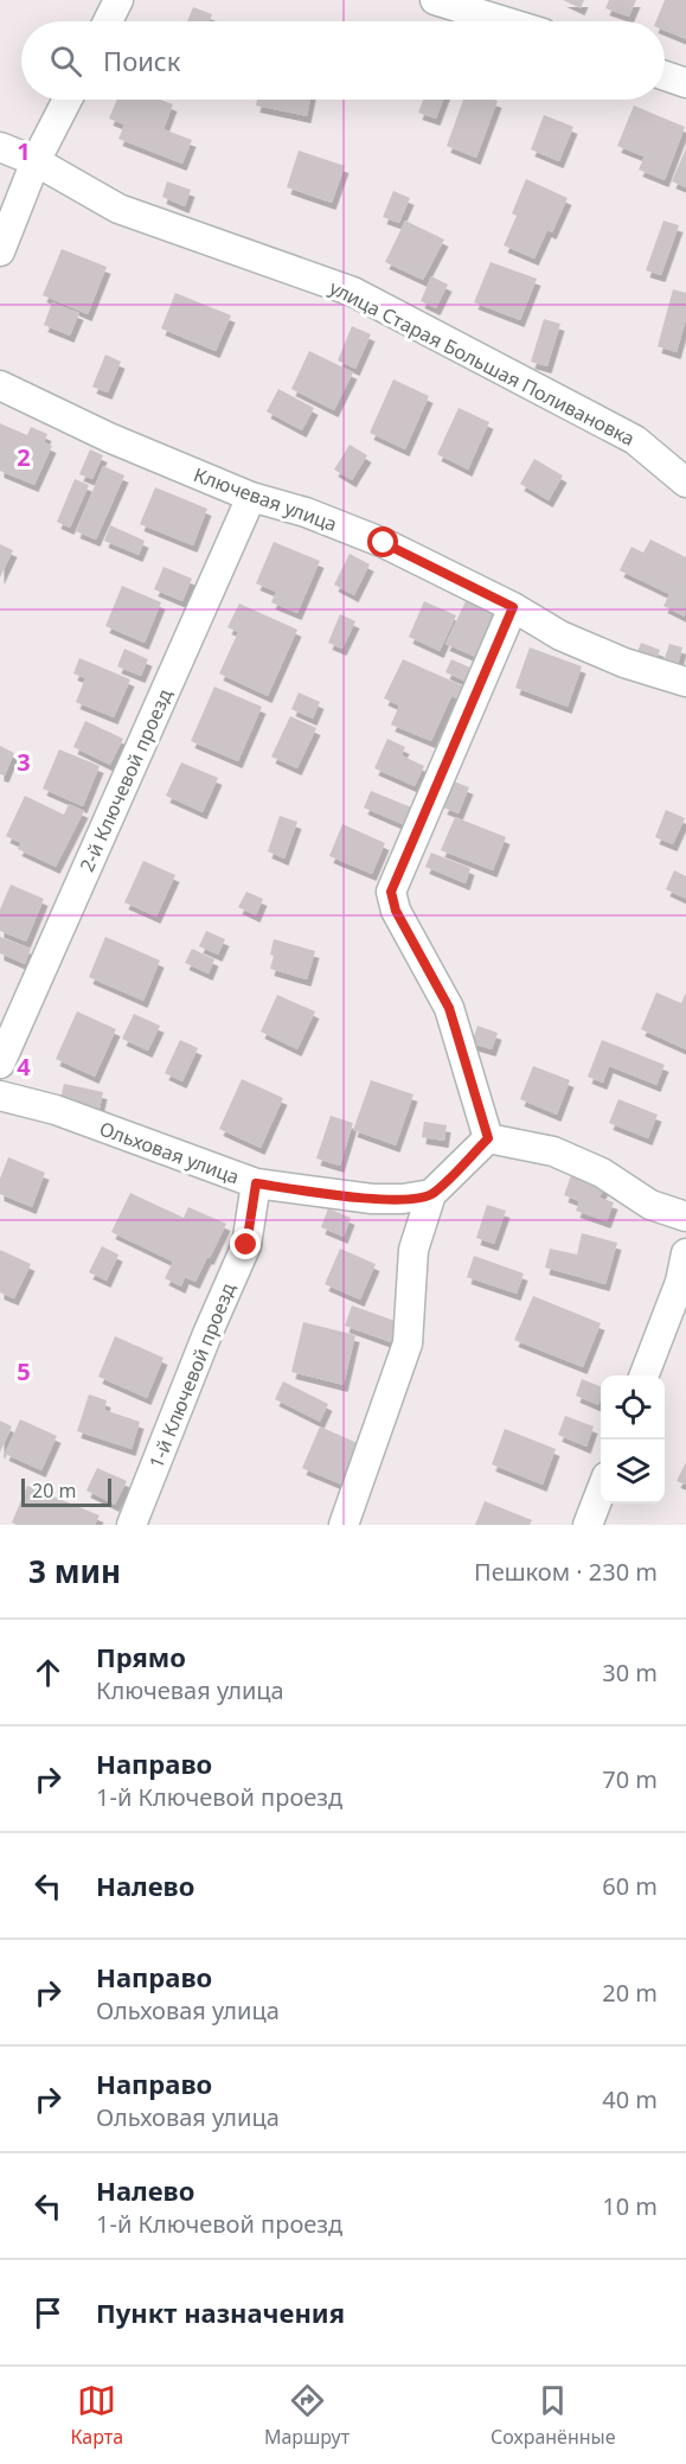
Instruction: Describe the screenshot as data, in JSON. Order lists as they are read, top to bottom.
{
  "streets": {
    "street": [
      "улица Старая Большая Поливановка",
      "Ключевая улица",
      "2-й Ключевой проезд",
      "Ольховая улица",
      "1-й Ключевой проезд"
    ]
  },
  "crossings": [
    ["Ключевая улица", "2-й Ключевой проезд"],
    ["Ольховая улица", "1-й Ключевой проезд"]
  ],
  "scale_bar": "20 m",
  "page": {
    "search": "Поиск",
    "scale": "20 m",
    "heading": ["3 мин", "Пешком · 230 m"],
    "list": [
      ["Прямо", "Ключевая улица", "30 m"],
      ["Направо", "1-й Ключевой проезд", "70 m"],
      ["Налево", "60 m"],
      ["Направо", "Ольховая улица", "20 m"],
      ["Направо", "Ольховая улица", "40 m"],
      ["Налево", "1-й Ключевой проезд", "10 m"],
      "Пункт назначения"
    ],
    "nav": ["Карта", "Маршрут", "Сохранённые"]
  },
  "grid": {
    "rows": [
      "1",
      "2",
      "3",
      "4",
      "5"
    ]
  }
}
